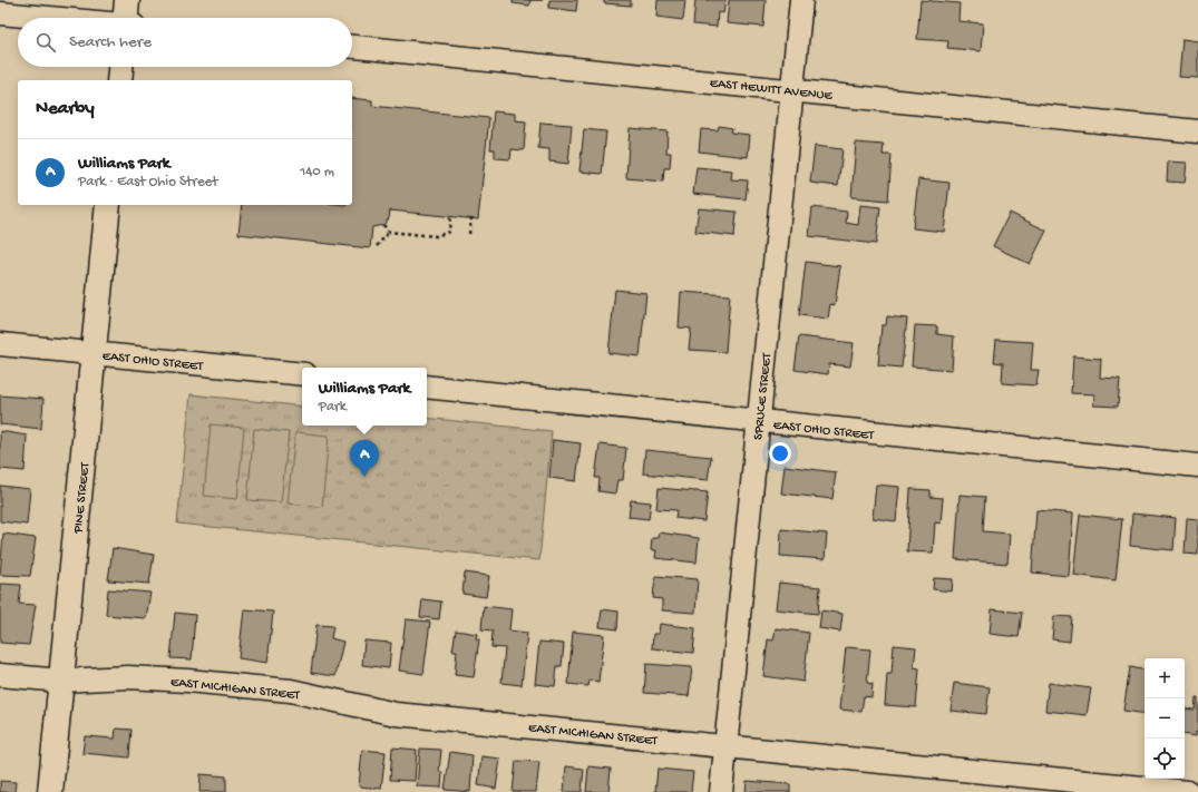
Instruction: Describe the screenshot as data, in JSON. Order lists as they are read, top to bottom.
{
  "streets": {
    "street": [
      "EAST HEWITT AVENUE",
      "EAST OHIO STREET",
      "SPRUCE STREET",
      "PINE STREET",
      "EAST MICHIGAN STREET"
    ]
  },
  "crossings": [
    ["EAST HEWITT AVENUE", "SPRUCE STREET"],
    ["EAST OHIO STREET", "SPRUCE STREET"],
    ["EAST OHIO STREET", "PINE STREET"],
    ["SPRUCE STREET", "EAST MICHIGAN STREET"],
    ["PINE STREET", "EAST MICHIGAN STREET"]
  ],
  "page": {
    "search": "Search here",
    "heading": "Nearby",
    "list": [
      {
        "mark": "A",
        "name": "Williams Park",
        "note": "Park · East Ohio Street",
        "value": "140 m"
      }
    ],
    "popup": ["Williams Park", "Park"],
    "pins": "A",
    "map_buttons": ["+", "−"]
  }
}
